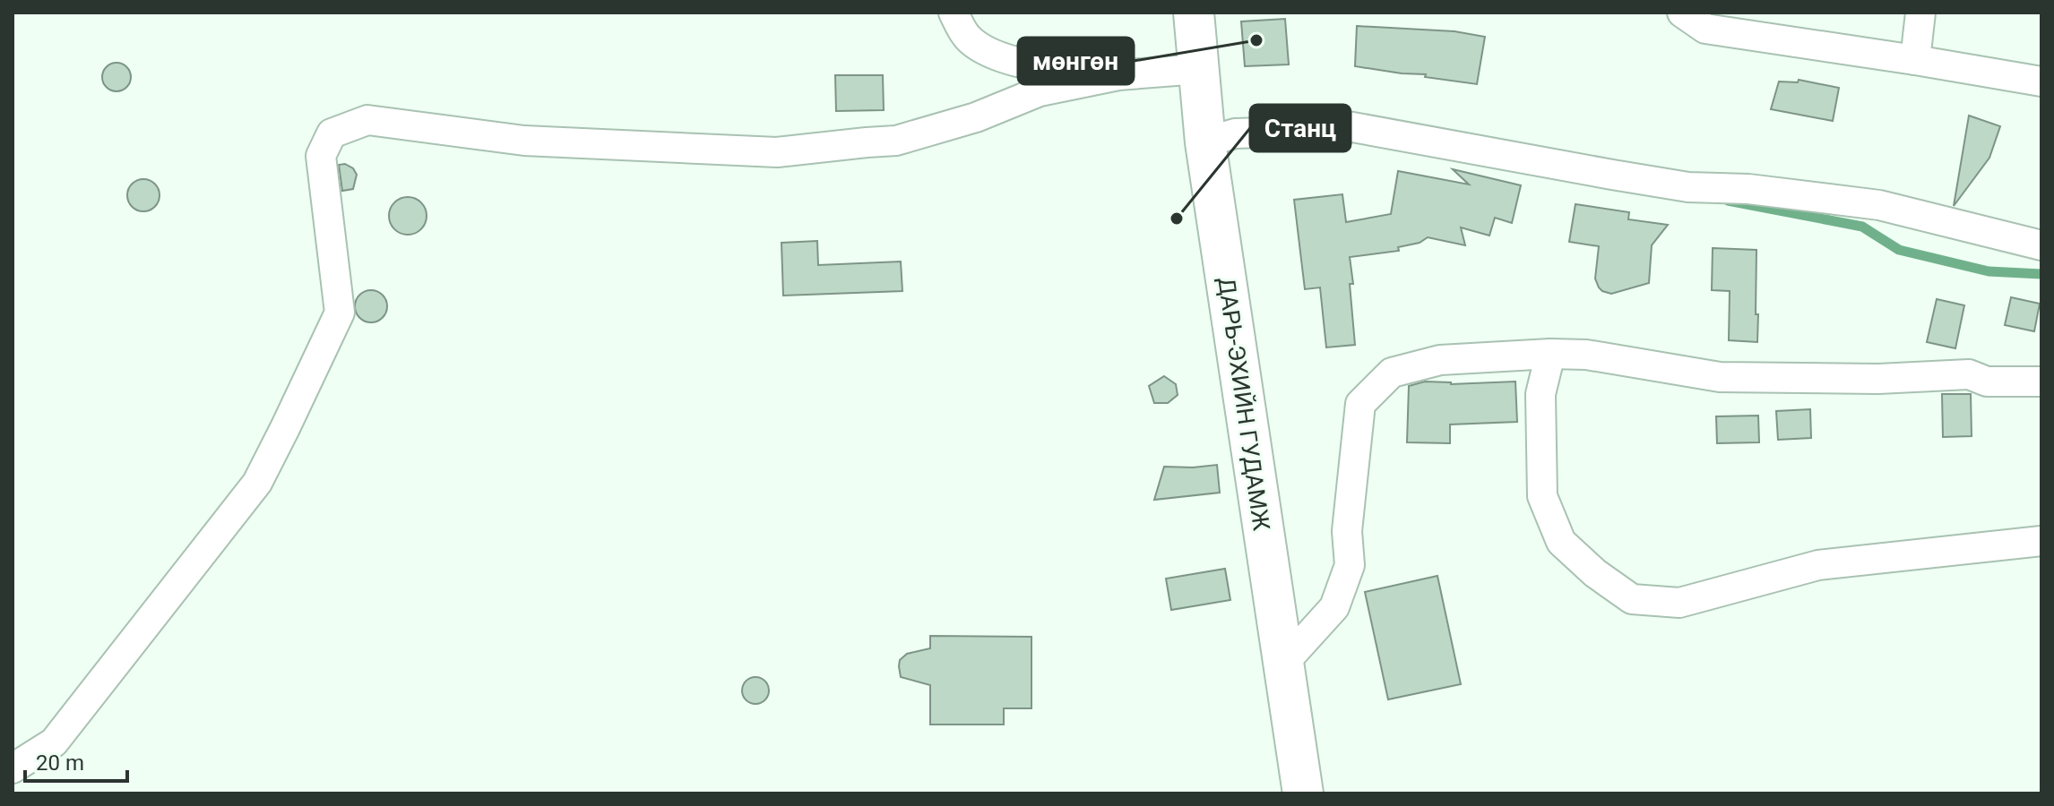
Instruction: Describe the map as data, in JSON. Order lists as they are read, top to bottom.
{
  "streets": {
    "main road": ["ДАРЬ-ЭХИЙН ГУДАМЖ"]
  },
  "places": ["мөнгөн", "Станц"],
  "scale_bar": "20 m"
}
